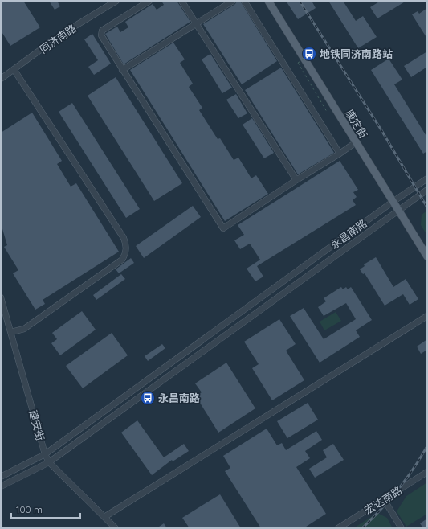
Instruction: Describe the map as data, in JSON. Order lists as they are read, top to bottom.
{
  "streets": {
    "main road": ["康定街"],
    "street": [
      "同济南路",
      "永昌南路",
      "建安街",
      "宏达南路"
    ]
  },
  "crossings": [
    ["康定街", "永昌南路"],
    ["永昌南路", "建安街"]
  ],
  "places": {
    "bus stop": ["地铁同济南路站", "永昌南路"]
  },
  "scale_bar": "100 m"
}
